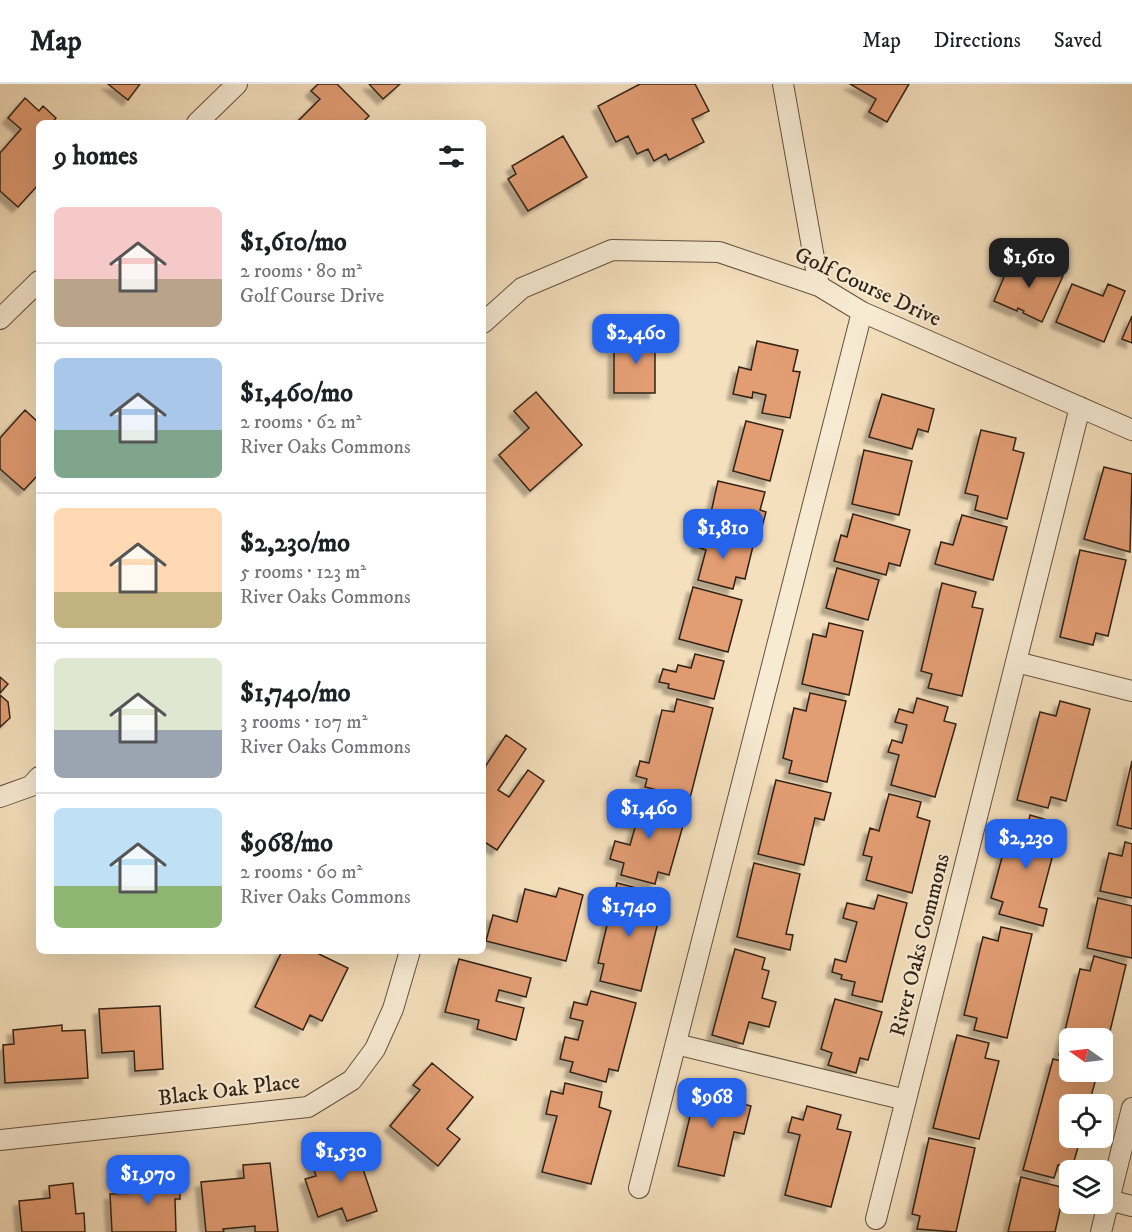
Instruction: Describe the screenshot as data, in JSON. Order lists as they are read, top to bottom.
{
  "streets": {
    "street": ["Golf Course Drive", "River Oaks Commons", "Black Oak Place"]
  },
  "crossings": [
    ["Golf Course Drive", "River Oaks Commons"]
  ],
  "north": "left",
  "page": {
    "header": "Map",
    "nav": ["Map", "Directions", "Saved"],
    "heading": "9 homes",
    "list": [
      {
        "name": "$1,610/mo",
        "note": "2 rooms · 80 m² · Golf Course Drive"
      },
      {
        "name": "$1,460/mo",
        "note": "2 rooms · 62 m² · River Oaks Commons"
      },
      {
        "name": "$2,230/mo",
        "note": "5 rooms · 123 m² · River Oaks Commons"
      },
      {
        "name": "$1,740/mo",
        "note": "3 rooms · 107 m² · River Oaks Commons"
      },
      {
        "name": "$968/mo",
        "note": "2 rooms · 60 m² · River Oaks Commons"
      }
    ],
    "price": [
      "$1,610",
      "$2,460",
      "$1,810",
      "$1,460",
      "$2,230",
      "$1,740",
      "$968",
      "$1,530",
      "$1,970"
    ]
  }
}
